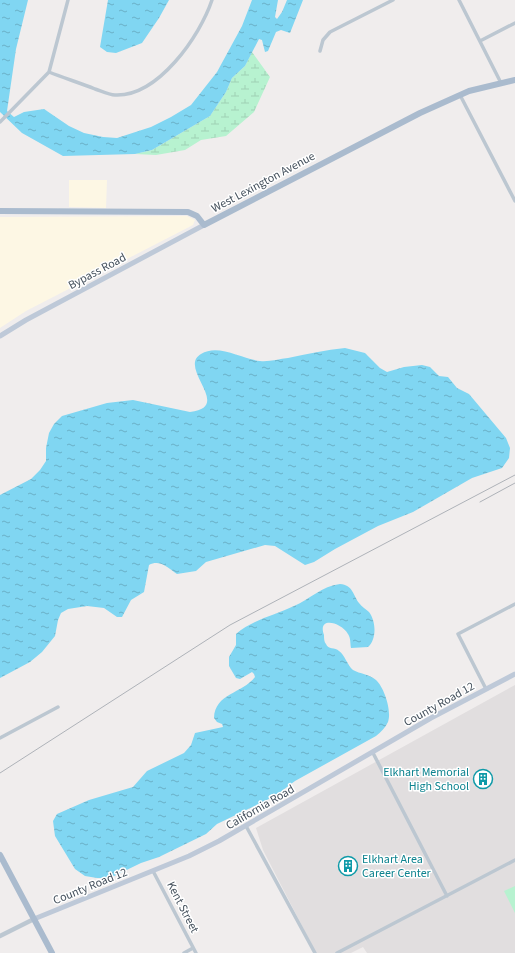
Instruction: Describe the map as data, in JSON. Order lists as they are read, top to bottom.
{
  "streets": {
    "main road": [
      "West Lexington Avenue",
      "Bypass Road",
      "County Road 12",
      "California Road"
    ],
    "street": ["Kent Street"]
  },
  "crossings": [
    ["West Lexington Avenue", "Bypass Road"],
    ["County Road 12", "California Road"],
    ["County Road 12", "Kent Street"],
    ["California Road", "Kent Street"]
  ],
  "places": {
    "building": ["Elkhart Memorial High School", "Elkhart Area Career Center"]
  }
}
